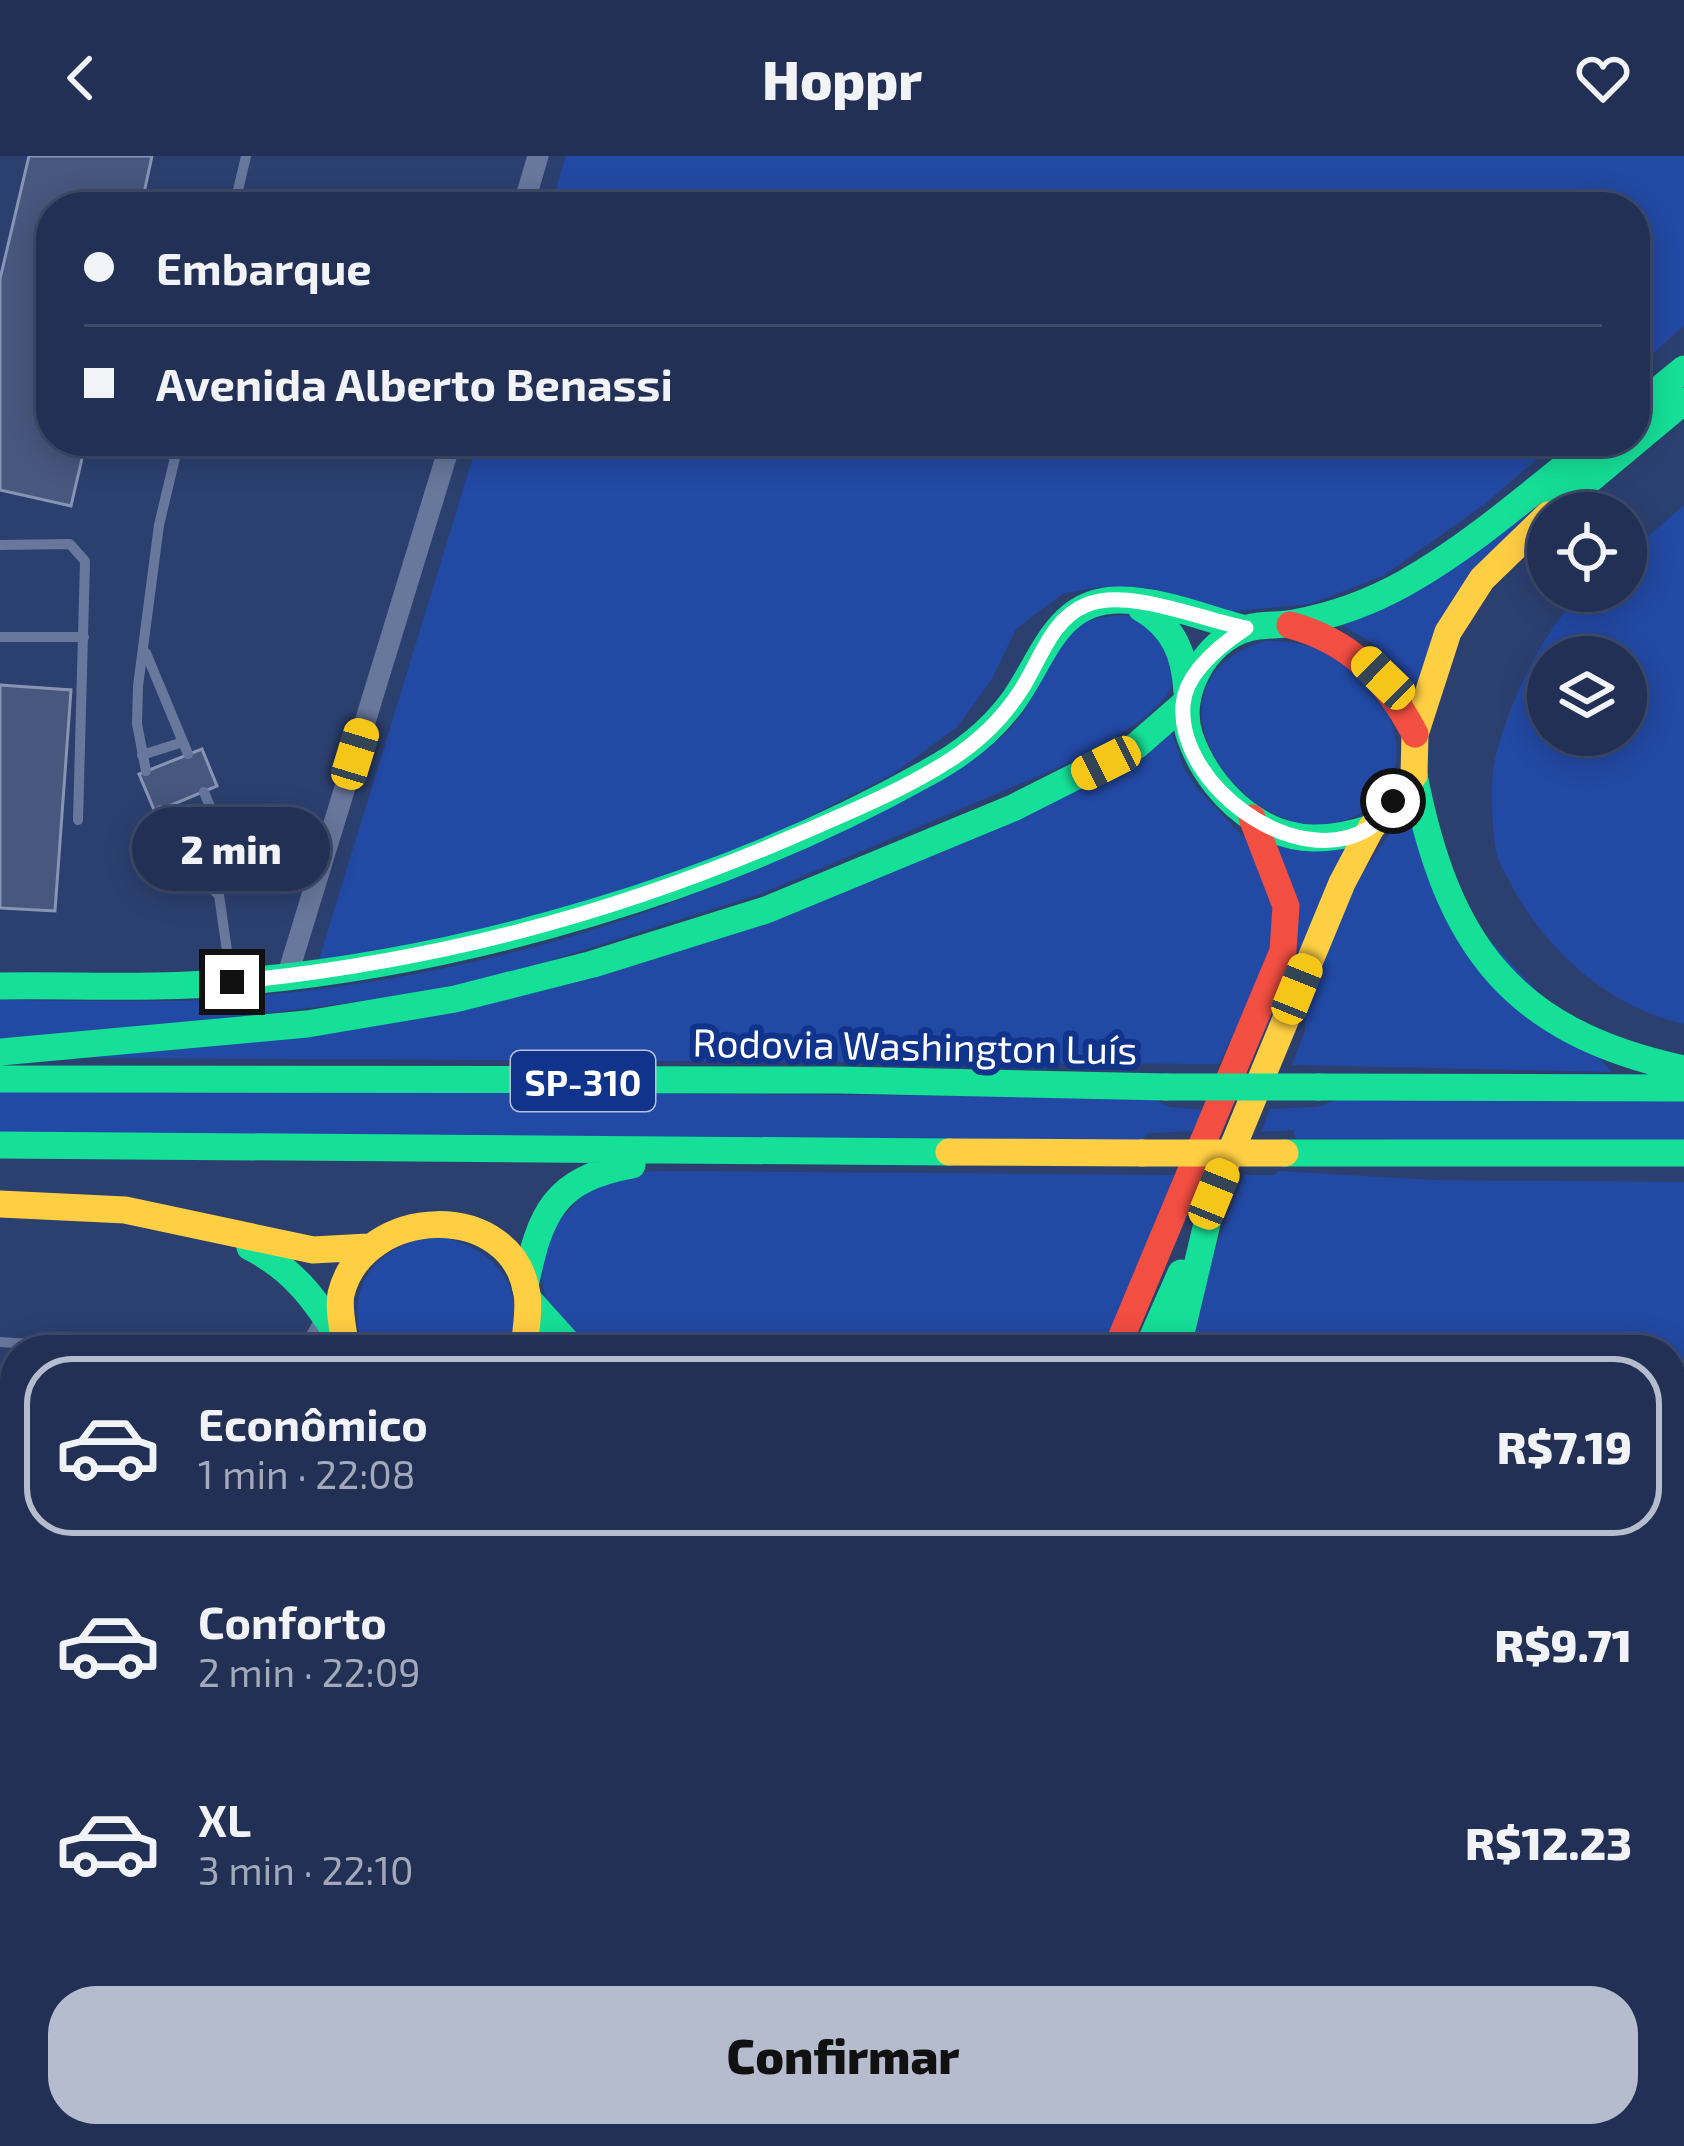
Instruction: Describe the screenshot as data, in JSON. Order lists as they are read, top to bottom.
{
  "streets": {
    "main road": ["Rodovia Washington Luís", "SP-310"]
  },
  "page": {
    "header": "Hoppr",
    "banner": ["Embarque", "Avenida Alberto Benassi"],
    "bubble": "2 min",
    "list": [
      {
        "name": "Econômico",
        "note": "1 min · 22:08",
        "value": "R$7.19"
      },
      {
        "name": "Conforto",
        "note": "2 min · 22:09",
        "value": "R$9.71"
      },
      {
        "name": "XL",
        "note": "3 min · 22:10",
        "value": "R$12.23"
      }
    ],
    "buttons": "Confirmar"
  }
}
